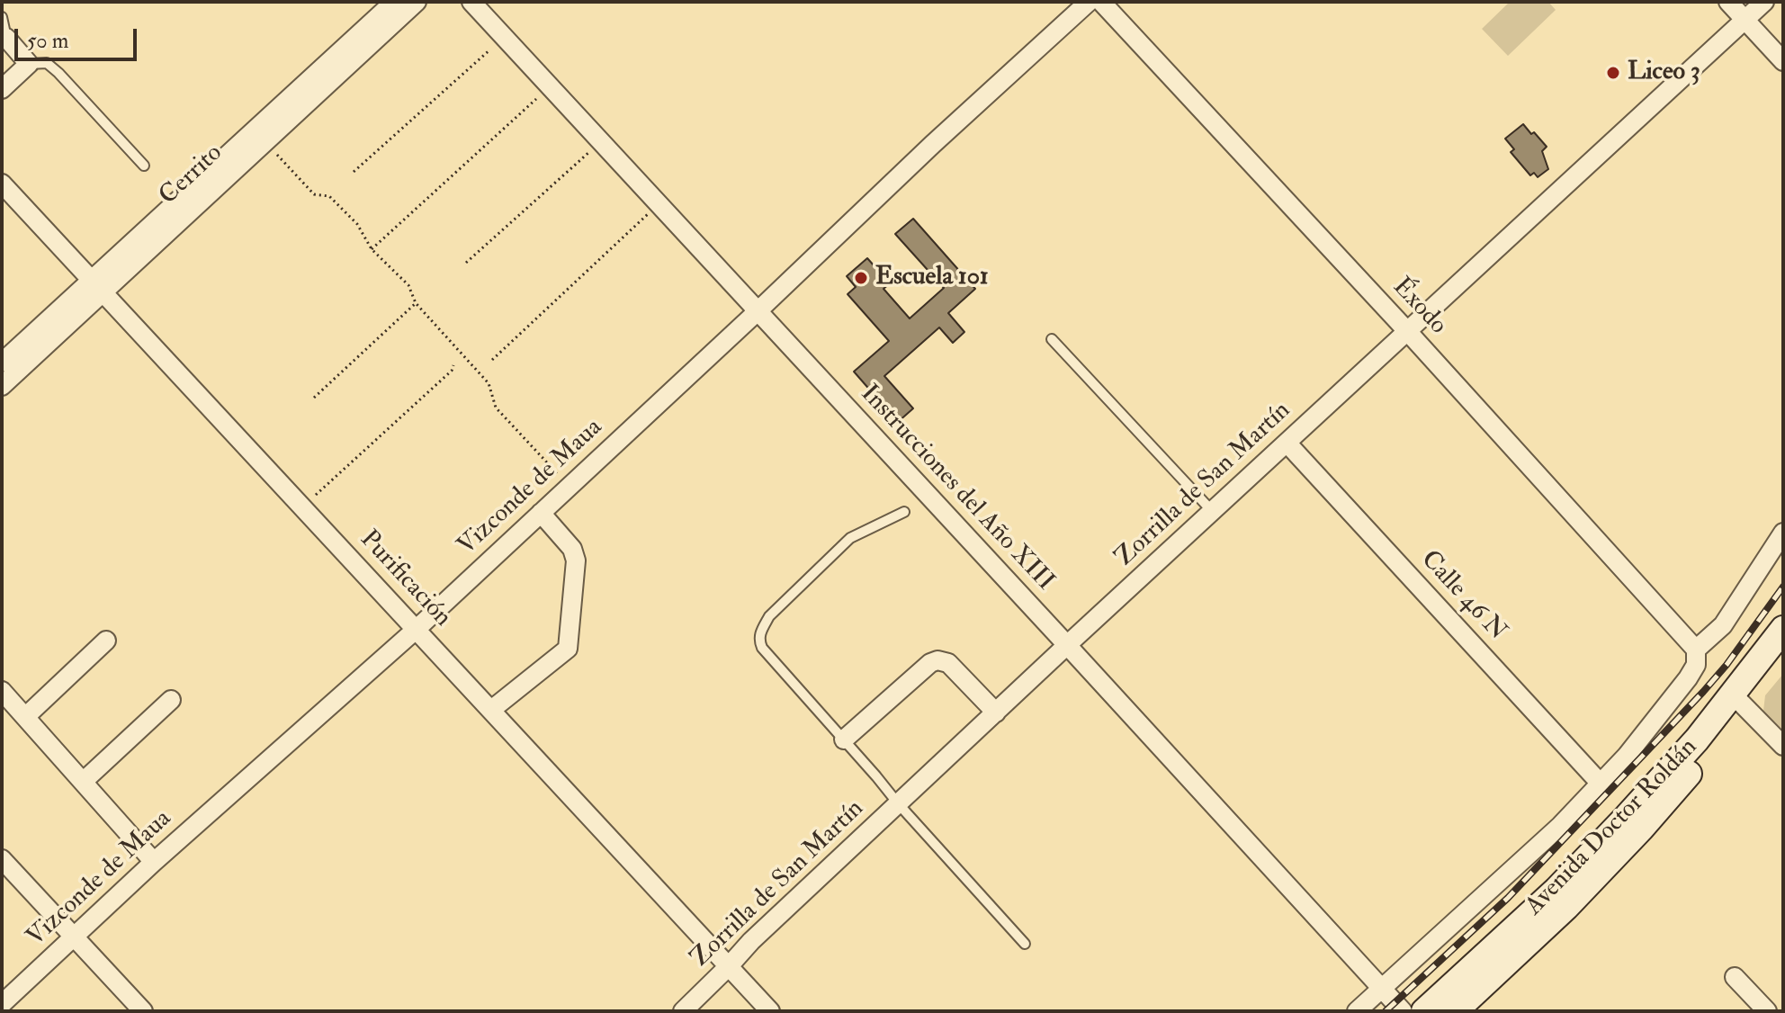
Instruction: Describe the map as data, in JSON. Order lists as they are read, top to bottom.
{
  "streets": {
    "street": [
      "Cerrito",
      "Éxodo",
      "Zorrilla de San Martín",
      "Vizconde de Maua",
      "Instrucciones del Año XIII",
      "Purificación",
      "Calle 46 N",
      "Avenida Doctor Roldán"
    ]
  },
  "crossings": [
    ["Cerrito", "Purificación"],
    ["Éxodo", "Zorrilla de San Martín"],
    ["Éxodo", "Avenida Doctor Roldán"],
    ["Zorrilla de San Martín", "Instrucciones del Año XIII"],
    ["Zorrilla de San Martín", "Purificación"],
    ["Zorrilla de San Martín", "Calle 46 N"],
    ["Vizconde de Maua", "Instrucciones del Año XIII"],
    ["Vizconde de Maua", "Purificación"],
    ["Instrucciones del Año XIII", "Avenida Doctor Roldán"],
    ["Calle 46 N", "Avenida Doctor Roldán"]
  ],
  "places": ["Liceo 3", "Escuela 101"],
  "scale_bar": "50 m"
}
